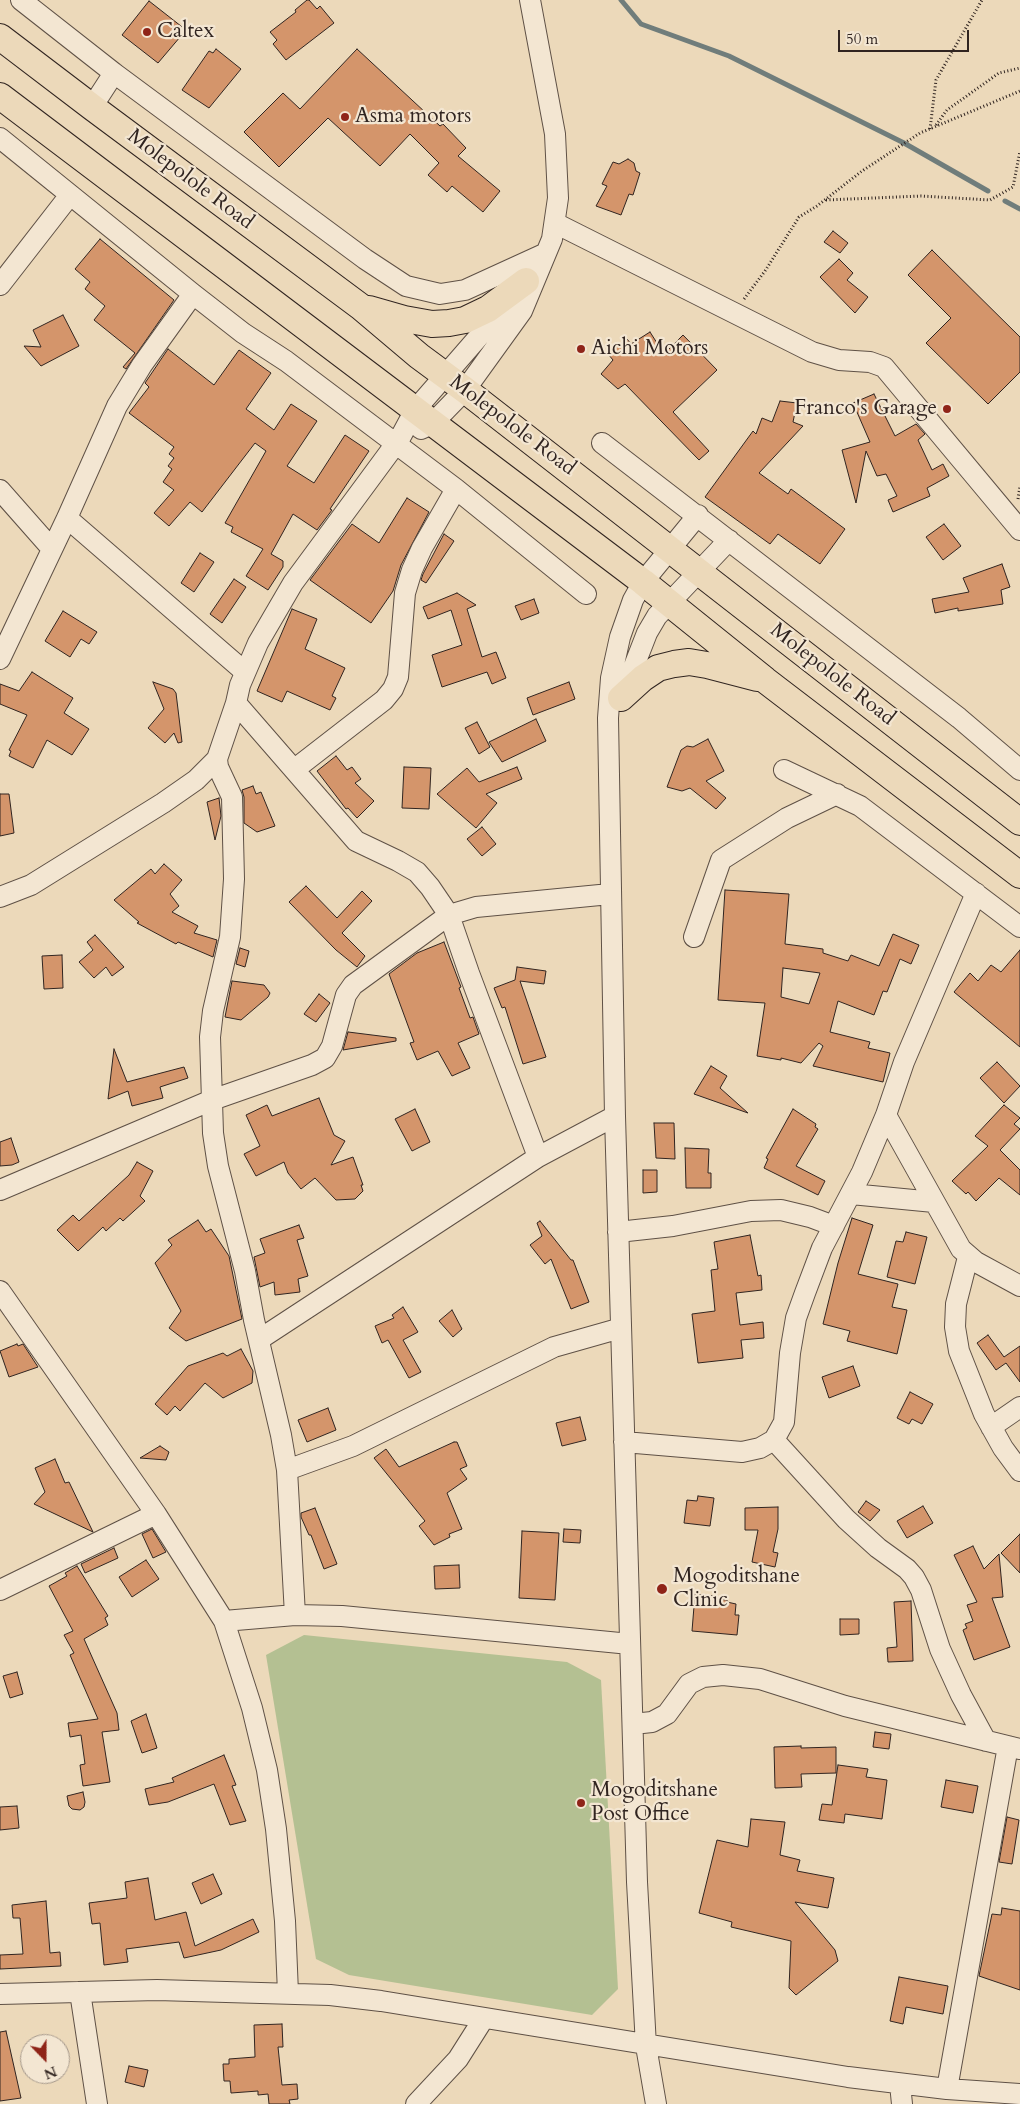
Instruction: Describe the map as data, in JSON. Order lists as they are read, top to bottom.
{
  "streets": {
    "main road": ["Molepolole Road"]
  },
  "places": [
    "Caltex",
    "Asma motors",
    "Aichi Motors",
    "Franco's Garage",
    "Mogoditshane Clinic",
    "Mogoditshane Post Office"
  ],
  "scale_bar": "50 m",
  "north": "bottom"
}
